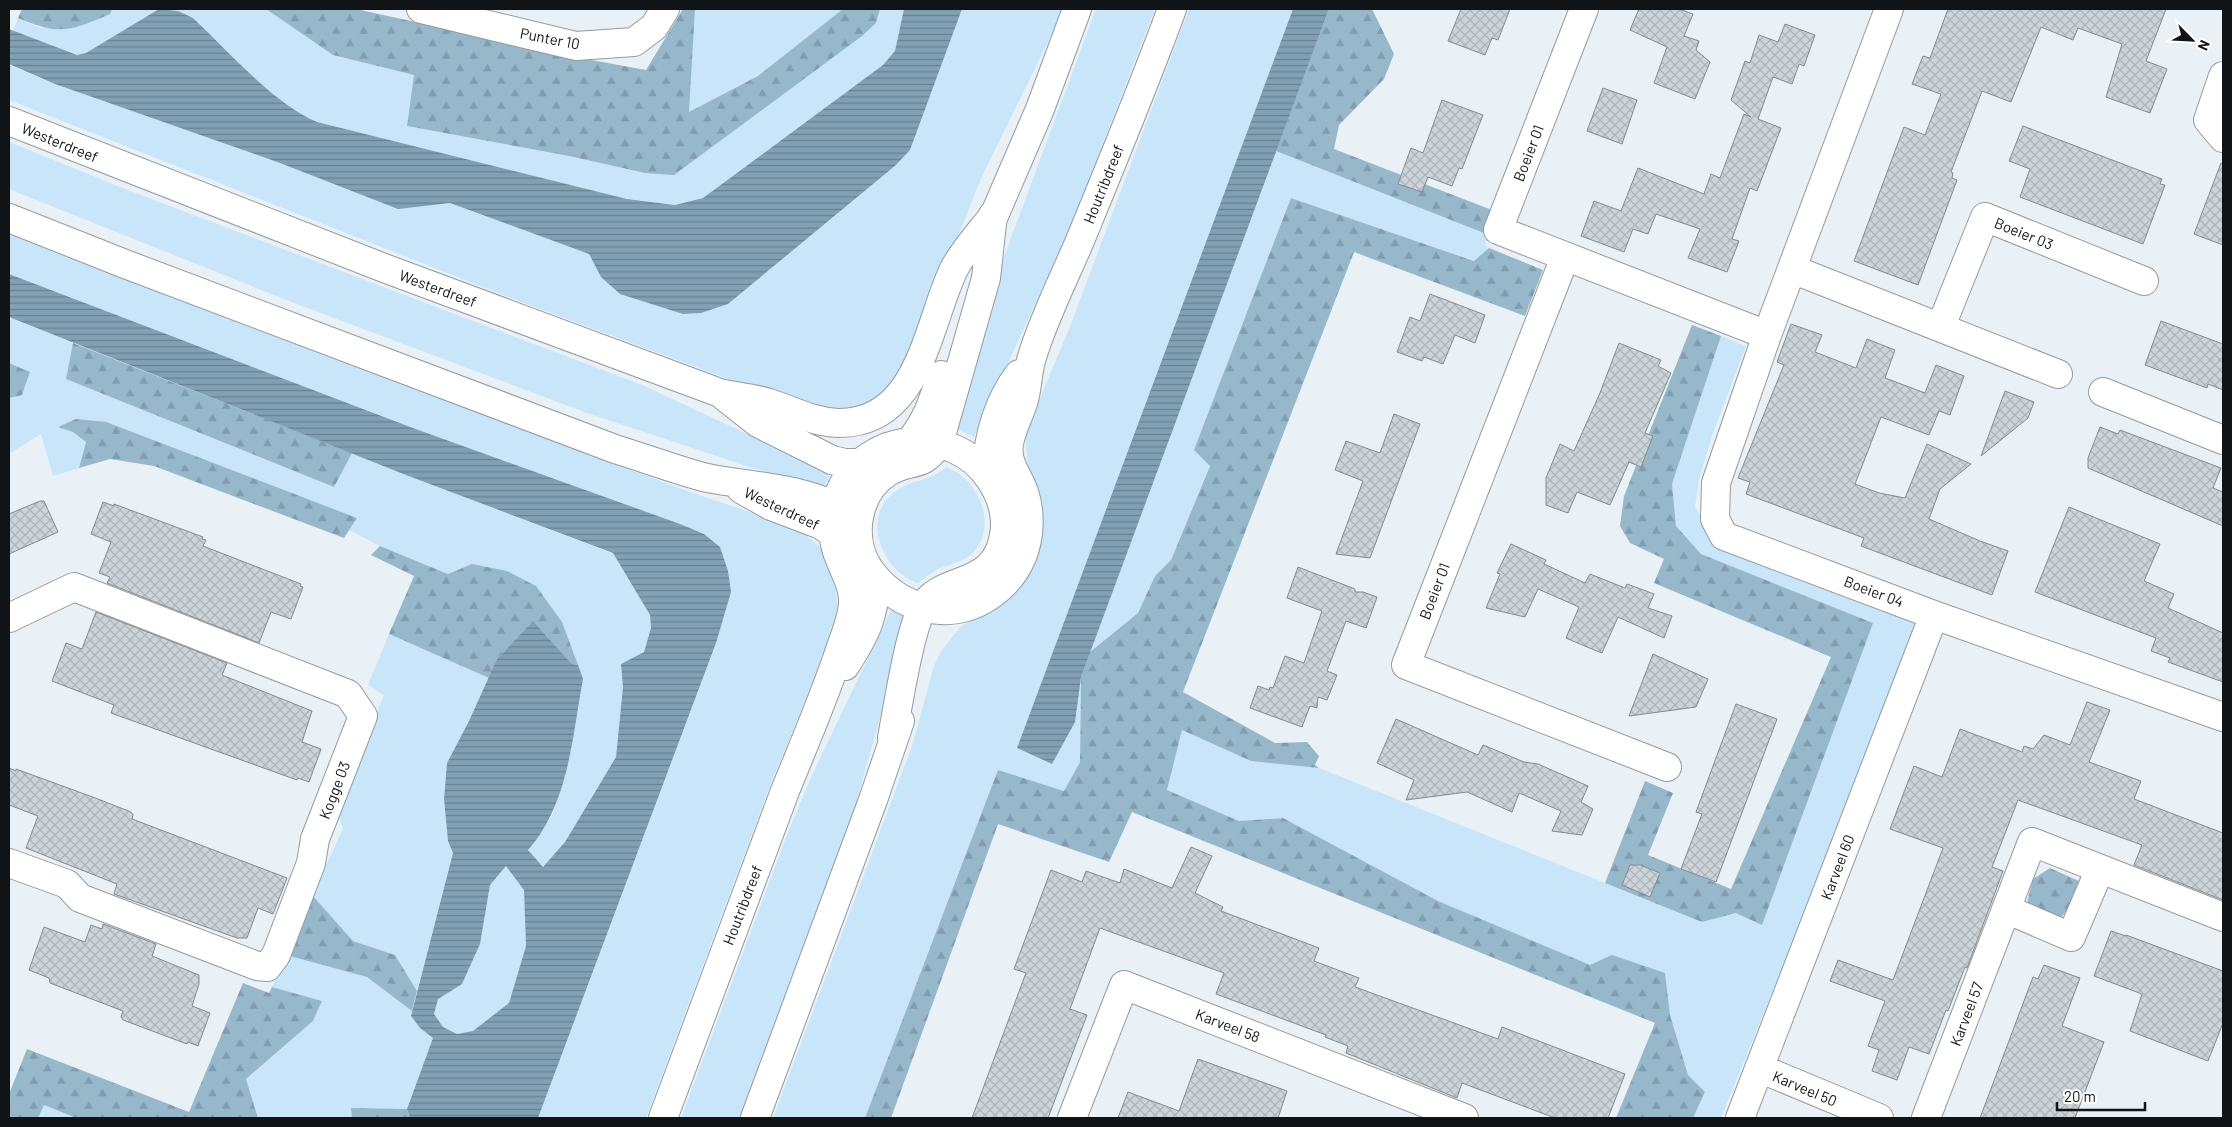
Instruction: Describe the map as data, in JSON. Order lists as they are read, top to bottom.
{
  "streets": {
    "street": [
      "Punter 10",
      "Westerdreef",
      "Boeier 01",
      "Houtribdreef",
      "Boeier 03",
      "Boeier 04",
      "Kogge 03",
      "Karveel 60",
      "Karveel 57",
      "Karveel 58",
      "Karveel 50"
    ]
  },
  "crossings": [
    ["Westerdreef", "Houtribdreef"],
    ["Boeier 01", "Boeier 04"],
    ["Boeier 04", "Karveel 60"],
    ["Karveel 60", "Karveel 50"]
  ],
  "scale_bar": "20 m",
  "north": "bottom right"
}
